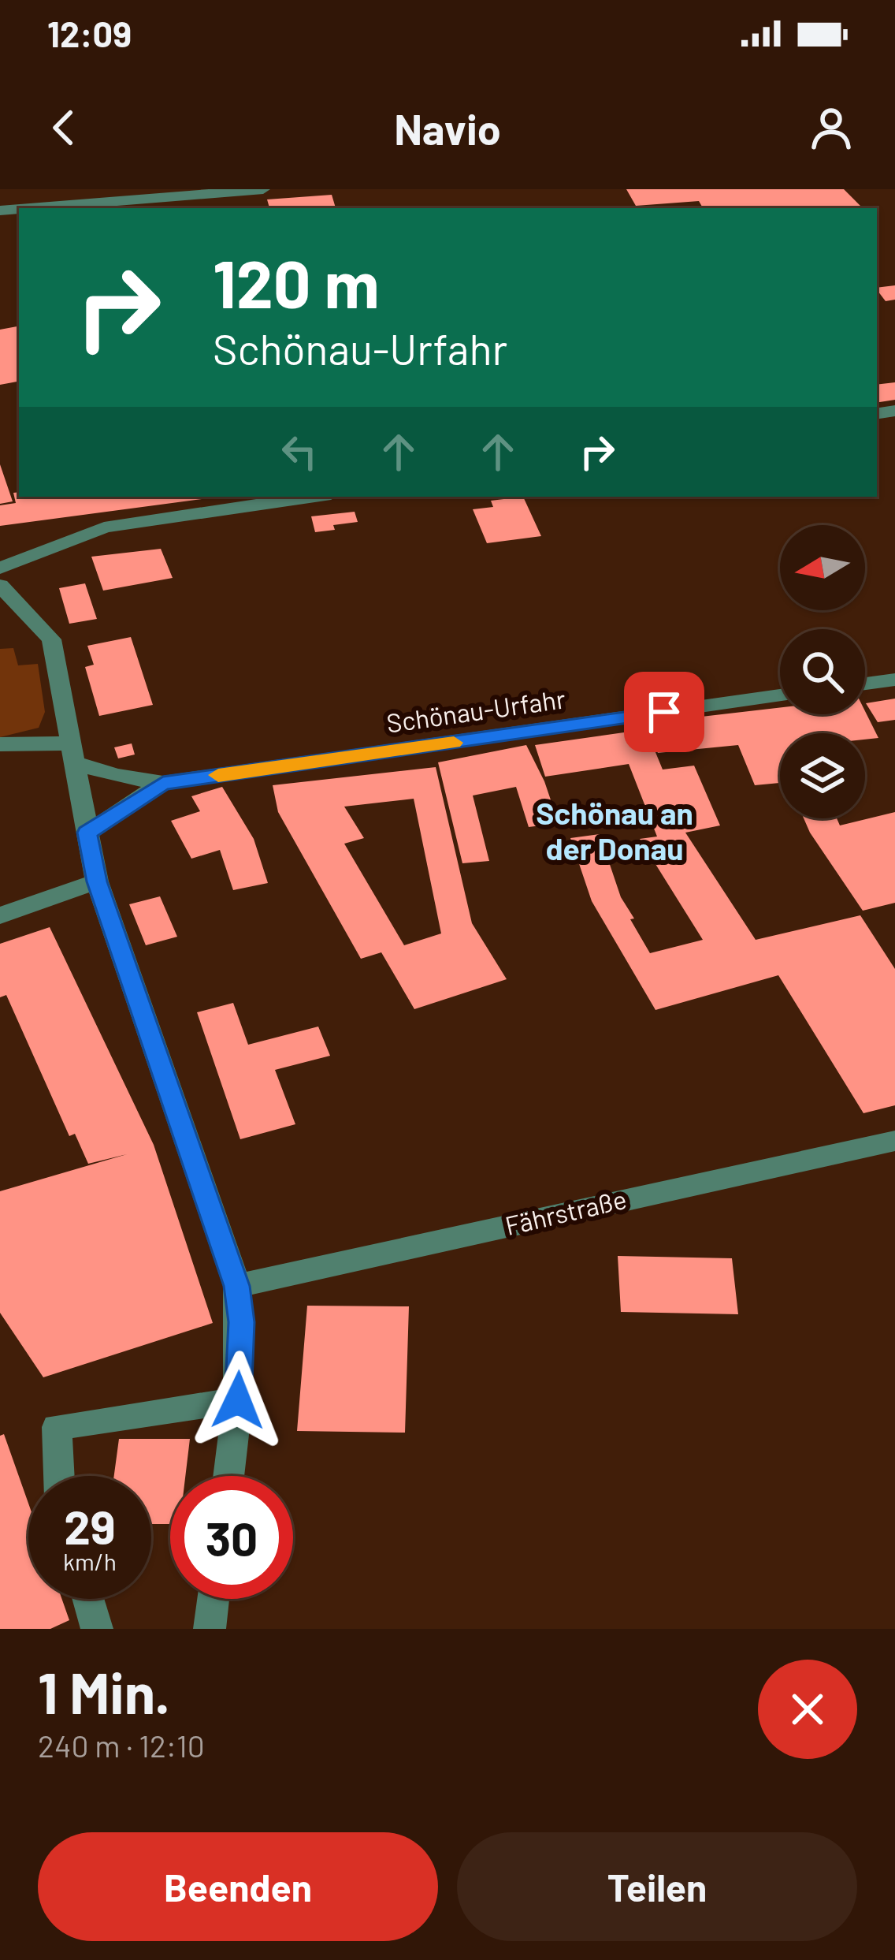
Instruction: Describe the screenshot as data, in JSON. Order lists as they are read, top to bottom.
{
  "streets": {
    "street": ["Schönau-Urfahr", "Fährstraße"]
  },
  "districts": ["Schönau an der Donau"],
  "north": "left",
  "page": {
    "status": "12:09",
    "header": "Navio",
    "turn": ["120 m", "Schönau-Urfahr"],
    "speed": "29 km/h",
    "limit": "30",
    "heading": ["1 Min.", "240 m · 12:10"],
    "buttons": ["Beenden", "Teilen"]
  }
}
